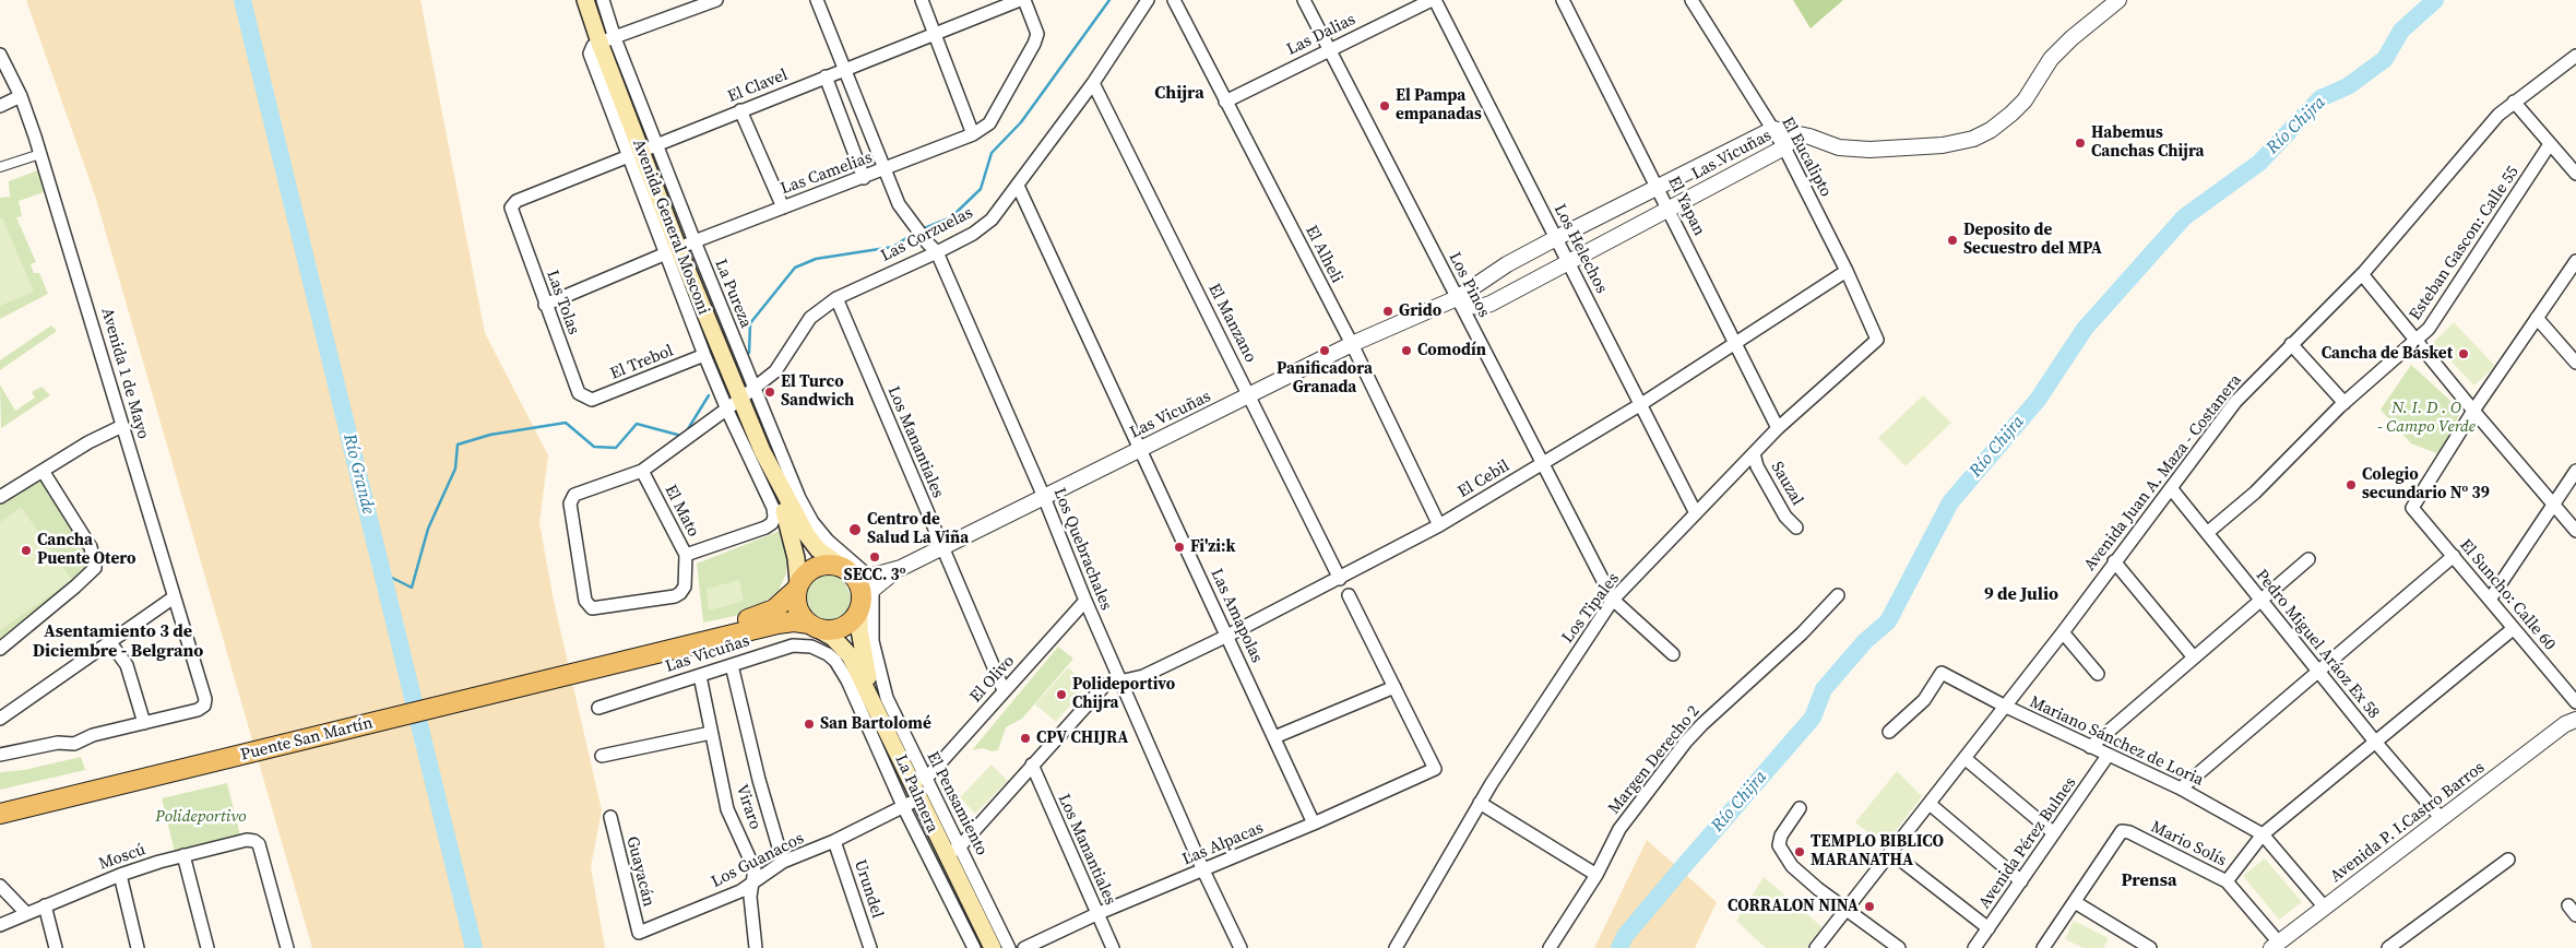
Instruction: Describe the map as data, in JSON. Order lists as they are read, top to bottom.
{
  "streets": {
    "main road": ["Avenida General Mosconi", "Puente San Martín"],
    "street": [
      "Las Dalias",
      "El Clavel",
      "Las Vicuñas",
      "El Eucalipto",
      "Las Camelias",
      "El Yapan",
      "Las Corzuelas",
      "Esteban Gascon: Calle 55",
      "Los Helechos",
      "El Alheli",
      "Los Pinos",
      "La Pureza",
      "Las Tolas",
      "El Manzano",
      "El Trebol",
      "Avenida 1 de Mayo",
      "Los Manantiales",
      "Avenida Juan A. Maza - Costanera",
      "El Cebil",
      "Sauzal",
      "El Mato",
      "Los Quebrachales",
      "El Suncho: Calle 60",
      "Los Tipales",
      "Las Amapolas",
      "Pedro Miguel Aráoz Ex 58",
      "El Olivo",
      "Mariano Sánchez de Loria",
      "Margen Derecho 2",
      "La Palmera",
      "El Pensamiento",
      "Viraro",
      "Avenida P. I.Castro Barros",
      "Avenida Pérez Bulnes",
      "Las Alpacas",
      "Mario Solís",
      "Moscú",
      "Los Guanacos",
      "Guayacán",
      "Urundel"
    ]
  },
  "crossings": [
    ["Las Dalias", "Los Helechos"],
    ["Las Dalias", "El Alheli"],
    ["Las Dalias", "Los Pinos"],
    ["El Clavel", "Avenida General Mosconi"],
    ["El Clavel", "La Pureza"],
    ["El Clavel", "Las Tolas"],
    ["El Clavel", "Los Quebrachales"],
    ["Las Vicuñas", "El Eucalipto"],
    ["Las Vicuñas", "El Yapan"],
    ["Las Vicuñas", "Los Helechos"],
    ["Las Vicuñas", "El Alheli"],
    ["Las Vicuñas", "Los Pinos"],
    ["Las Vicuñas", "La Pureza"],
    ["Las Vicuñas", "El Manzano"],
    ["Las Vicuñas", "Los Manantiales"],
    ["Las Vicuñas", "Los Quebrachales"],
    ["Las Vicuñas", "Las Amapolas"],
    ["Las Vicuñas", "La Palmera"],
    ["Las Vicuñas", "El Pensamiento"],
    ["Las Vicuñas", "Viraro"],
    ["El Eucalipto", "El Cebil"],
    ["El Eucalipto", "Los Tipales"],
    ["Las Camelias", "Avenida General Mosconi"],
    ["Las Camelias", "La Pureza"],
    ["Las Camelias", "Las Tolas"],
    ["Las Camelias", "Los Quebrachales"],
    ["El Yapan", "El Cebil"],
    ["El Yapan", "Los Tipales"],
    ["Avenida General Mosconi", "Las Corzuelas"],
    ["Avenida General Mosconi", "La Pureza"],
    ["Las Corzuelas", "La Pureza"],
    ["Las Corzuelas", "El Manzano"],
    ["Las Corzuelas", "Los Manantiales"],
    ["Las Corzuelas", "El Mato"],
    ["Las Corzuelas", "Los Quebrachales"],
    ["Las Corzuelas", "Las Amapolas"],
    ["Esteban Gascon: Calle 55", "Pedro Miguel Aráoz Ex 58"],
    ["Los Helechos", "El Cebil"],
    ["Los Helechos", "Los Tipales"],
    ["El Alheli", "El Cebil"],
    ["Los Pinos", "El Cebil"],
    ["Los Pinos", "Los Tipales"],
    ["La Pureza", "El Pensamiento"],
    ["Las Tolas", "El Trebol"],
    ["El Manzano", "El Cebil"],
    ["Los Manantiales", "El Cebil"],
    ["Los Manantiales", "El Olivo"],
    ["Los Manantiales", "Las Alpacas"],
    ["Avenida Juan A. Maza - Costanera", "Pedro Miguel Aráoz Ex 58"],
    ["Avenida Juan A. Maza - Costanera", "Mariano Sánchez de Loria"],
    ["El Cebil", "Los Quebrachales"],
    ["El Cebil", "Las Amapolas"],
    ["El Cebil", "El Pensamiento"],
    ["Sauzal", "Los Tipales"],
    ["Los Quebrachales", "El Olivo"],
    ["Los Quebrachales", "Las Alpacas"],
    ["Las Amapolas", "Las Alpacas"],
    ["Pedro Miguel Aráoz Ex 58", "Avenida P. I.Castro Barros"],
    ["El Olivo", "El Pensamiento"],
    ["Mariano Sánchez de Loria", "Avenida P. I.Castro Barros"],
    ["Mariano Sánchez de Loria", "Avenida Pérez Bulnes"],
    ["La Palmera", "Los Guanacos"],
    ["Viraro", "Los Guanacos"],
    ["Avenida P. I.Castro Barros", "Mario Solís"],
    ["Los Guanacos", "Guayacán"],
    ["Los Guanacos", "Urundel"]
  ],
  "districts": [
    "Chijra",
    "9 de Julio",
    "Asentamiento 3 de Diciembre - Belgrano",
    "Prensa"
  ],
  "water": ["Río Chijra", "Río Grande"],
  "parks": ["N. I. D . O - Campo Verde", "Polideportivo"],
  "places": [
    "El Pampa empanadas",
    "Habemus Canchas Chijra",
    "Deposito de Secuestro del MPA",
    "Grido",
    "Panificadora Granada",
    "Comodín",
    "Cancha de Básket",
    "El Turco Sandwich",
    "Colegio secundario Nº 39",
    "Centro de Salud La Viña",
    "Fi'zi:k",
    "Cancha Puente Otero",
    "SECC. 3º",
    "Polideportivo Chijra",
    "San Bartolomé",
    "CPV CHIJRA",
    "TEMPLO BIBLICO MARANATHA",
    "CORRALON NINA"
  ]
}
